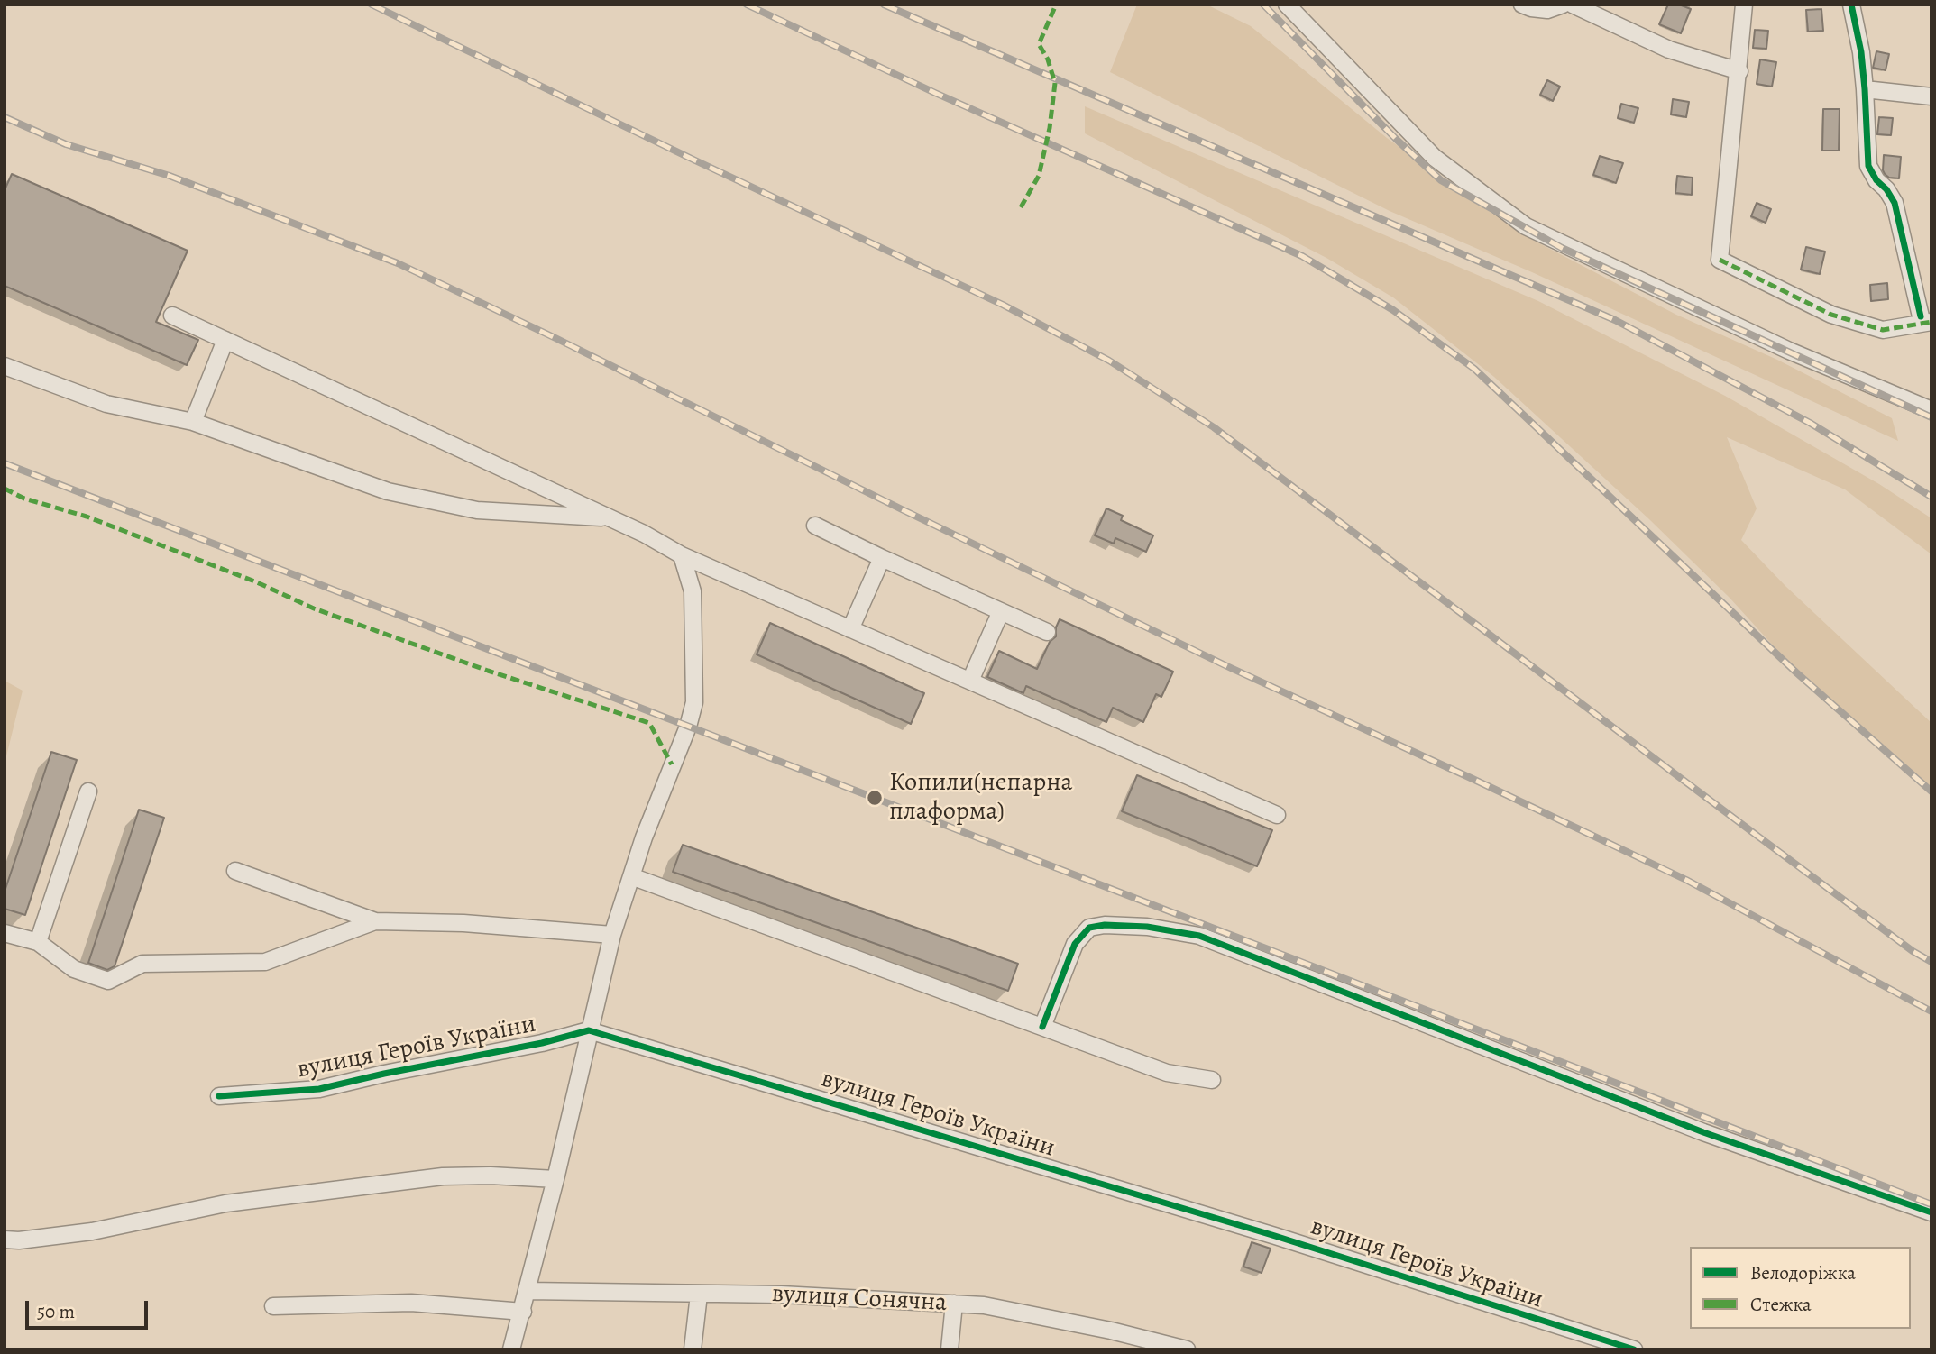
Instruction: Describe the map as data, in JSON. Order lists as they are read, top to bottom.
{
  "streets": {
    "street": ["вулиця Героїв України", "вулиця Сонячна"]
  },
  "places": ["Копили(непарна плаформа)"],
  "legend": ["Велодоріжка", "Стежка"],
  "scale_bar": "50 m"
}
